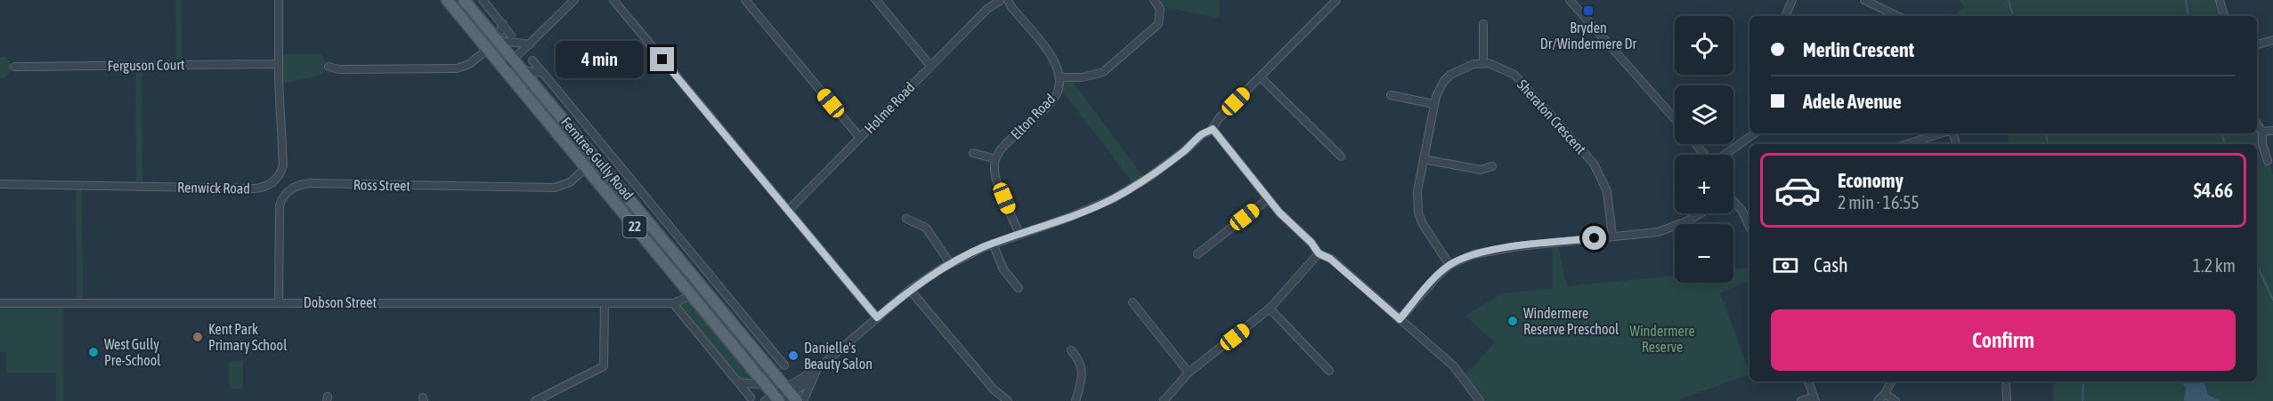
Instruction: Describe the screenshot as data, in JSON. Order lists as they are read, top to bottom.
{
  "streets": {
    "main road": ["Ferntree Gully Road", "22"],
    "street": [
      "Ferguson Court",
      "Holme Road",
      "Elton Road",
      "Sheraton Crescent",
      "Ross Street",
      "Renwick Road",
      "Dobson Street"
    ]
  },
  "crossings": [
    ["Ferguson Court", "Renwick Road"],
    ["Holme Road", "Elton Road"],
    ["Ferntree Gully Road", "Ross Street"],
    ["Ferntree Gully Road", "Dobson Street"],
    ["Ross Street", "Dobson Street"]
  ],
  "parks": ["Windermere Reserve"],
  "places": {
    "transit": ["Bryden Dr/Windermere Dr"],
    "other": [
      "Windermere Reserve Preschool",
      "Kent Park Primary School",
      "West Gully Pre-School",
      "Danielle's Beauty Salon"
    ]
  },
  "page": {
    "map_buttons": ["+", "−"],
    "banner": ["Merlin Crescent", "Adele Avenue"],
    "bubble": "4 min",
    "list": [
      {
        "name": "Economy",
        "note": "2 min · 16:55",
        "value": "$4.66"
      }
    ],
    "pay": ["Cash", "1.2 km"],
    "buttons": "Confirm"
  }
}
